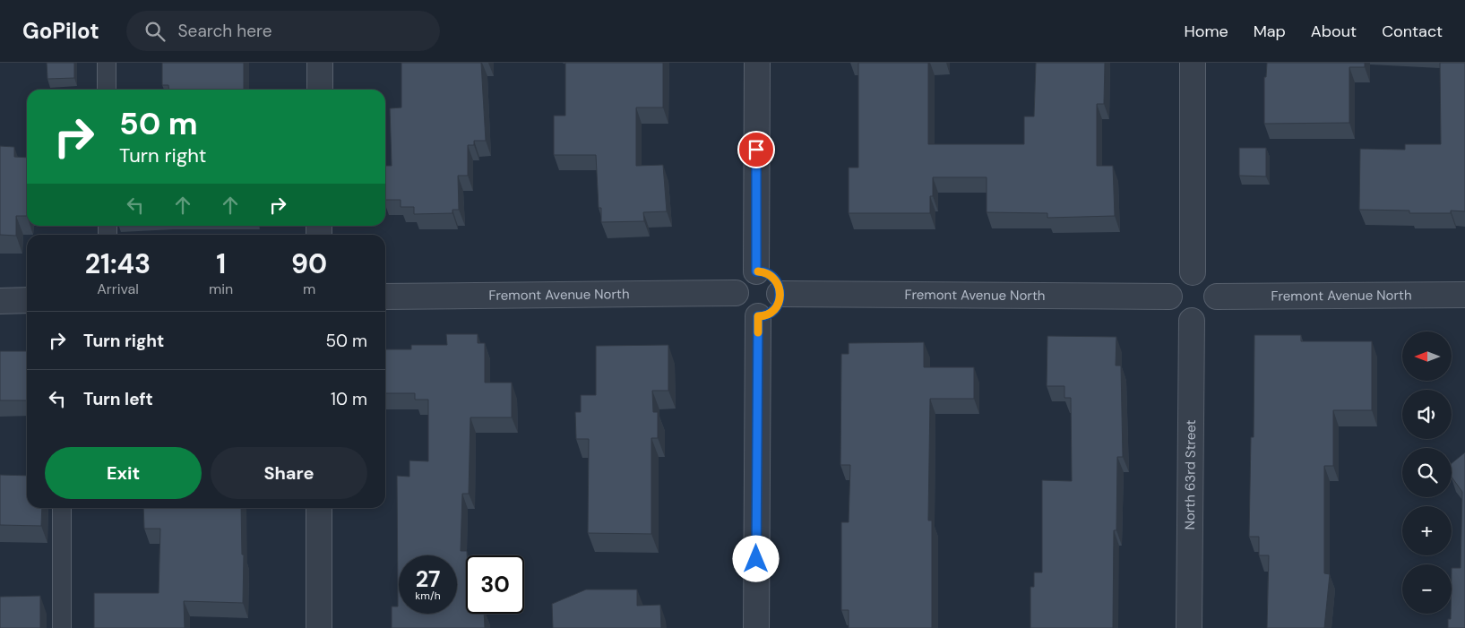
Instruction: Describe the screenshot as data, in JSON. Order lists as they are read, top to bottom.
{
  "streets": {
    "street": ["Fremont Avenue North", "North 63rd Street"]
  },
  "crossings": [
    ["Fremont Avenue North", "North 63rd Street"]
  ],
  "north": "left",
  "page": {
    "header": "GoPilot",
    "search": "Search here",
    "nav": [
      "Home",
      "Map",
      "About",
      "Contact"
    ],
    "turn": ["50 m", "Turn right"],
    "eta": [
      "21:43",
      "Arrival",
      "1",
      "min",
      "90",
      "m"
    ],
    "list": [
      {
        "name": "Turn right",
        "value": "50 m"
      },
      {
        "name": "Turn left",
        "value": "10 m"
      }
    ],
    "map_buttons": ["+", "−"],
    "buttons": ["Exit", "Share"],
    "speed": "27 km/h",
    "limit": "30"
  }
}
